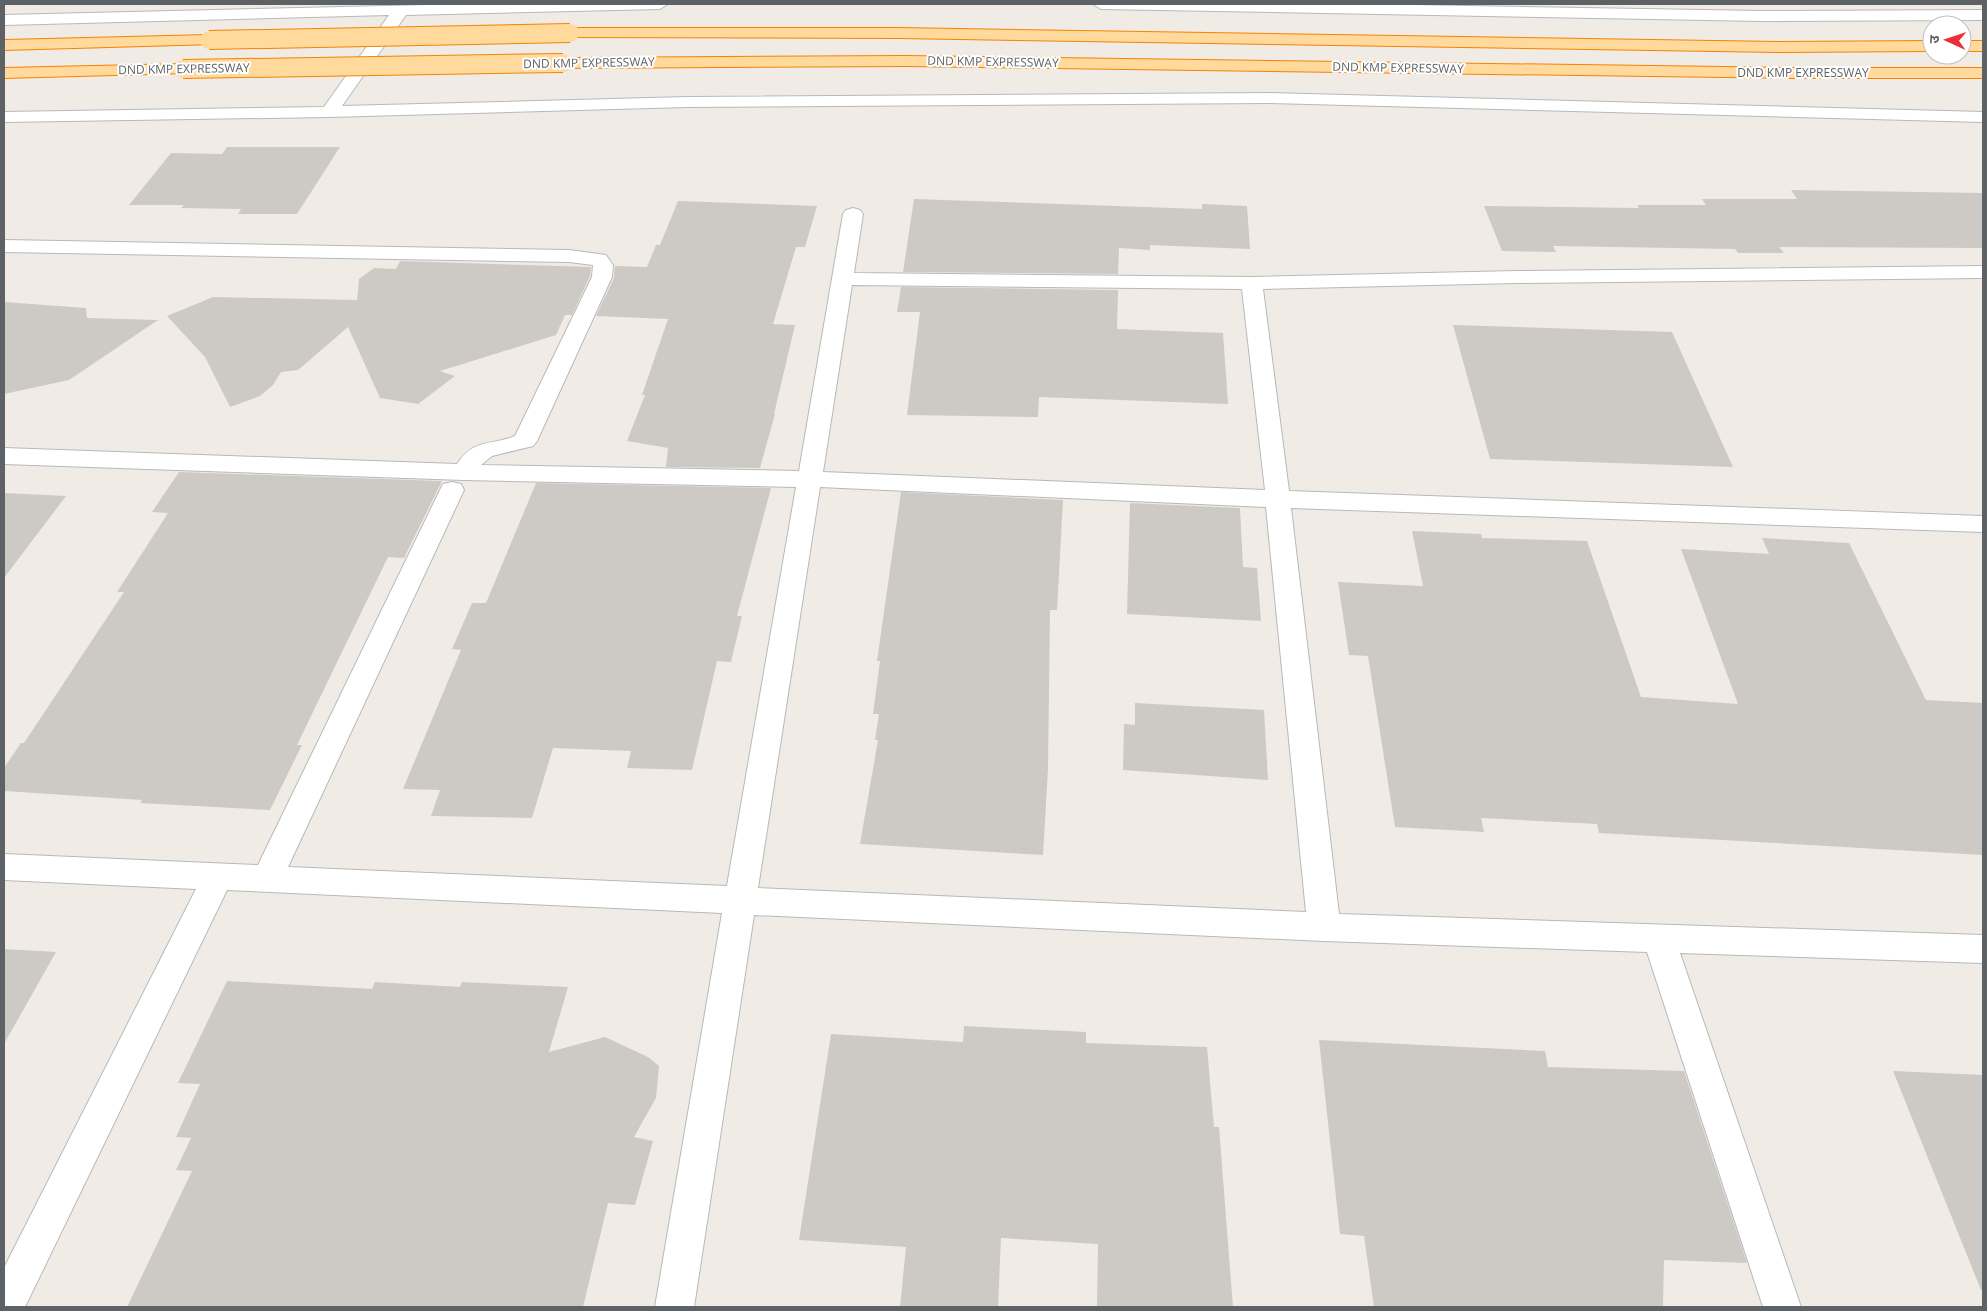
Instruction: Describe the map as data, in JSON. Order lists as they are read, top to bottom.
{
  "streets": {
    "highway": ["DND KMP EXPRESSWAY"]
  },
  "north": "left"
}
